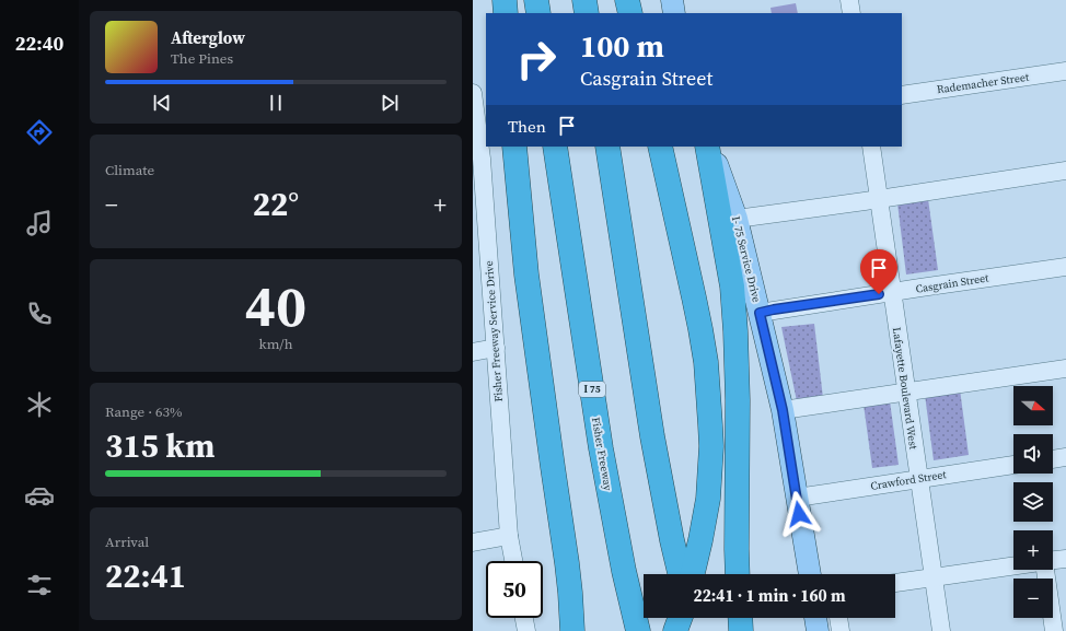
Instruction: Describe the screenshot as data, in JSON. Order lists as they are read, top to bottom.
{
  "streets": {
    "highway": ["I 75", "Fisher Freeway"],
    "main road": ["I- 75 Service Drive"],
    "street": [
      "Rademacher Street",
      "Casgrain Street",
      "Fisher Freeway Service Drive",
      "Lafayette Boulevard West",
      "Crawford Street"
    ]
  },
  "crossings": [
    ["I- 75 Service Drive", "Casgrain Street"],
    ["I- 75 Service Drive", "Crawford Street"],
    ["Casgrain Street", "Lafayette Boulevard West"],
    ["Lafayette Boulevard West", "Crawford Street"]
  ],
  "north": "right",
  "page": {
    "tabs": "22:40",
    "turn": ["100 m", "Casgrain Street"],
    "song": ["Afterglow", "The Pines"],
    "then": "Then",
    "tile": [
      "Climate",
      ["40", "km/h"],
      ["Range · 63%", "315 km"],
      ["Arrival", "22:41"]
    ],
    "heat": ["−", "22°", "+"],
    "map_buttons": ["+", "−"],
    "limit": "50",
    "trip": "22:41 · 1 min · 160 m"
  }
}
